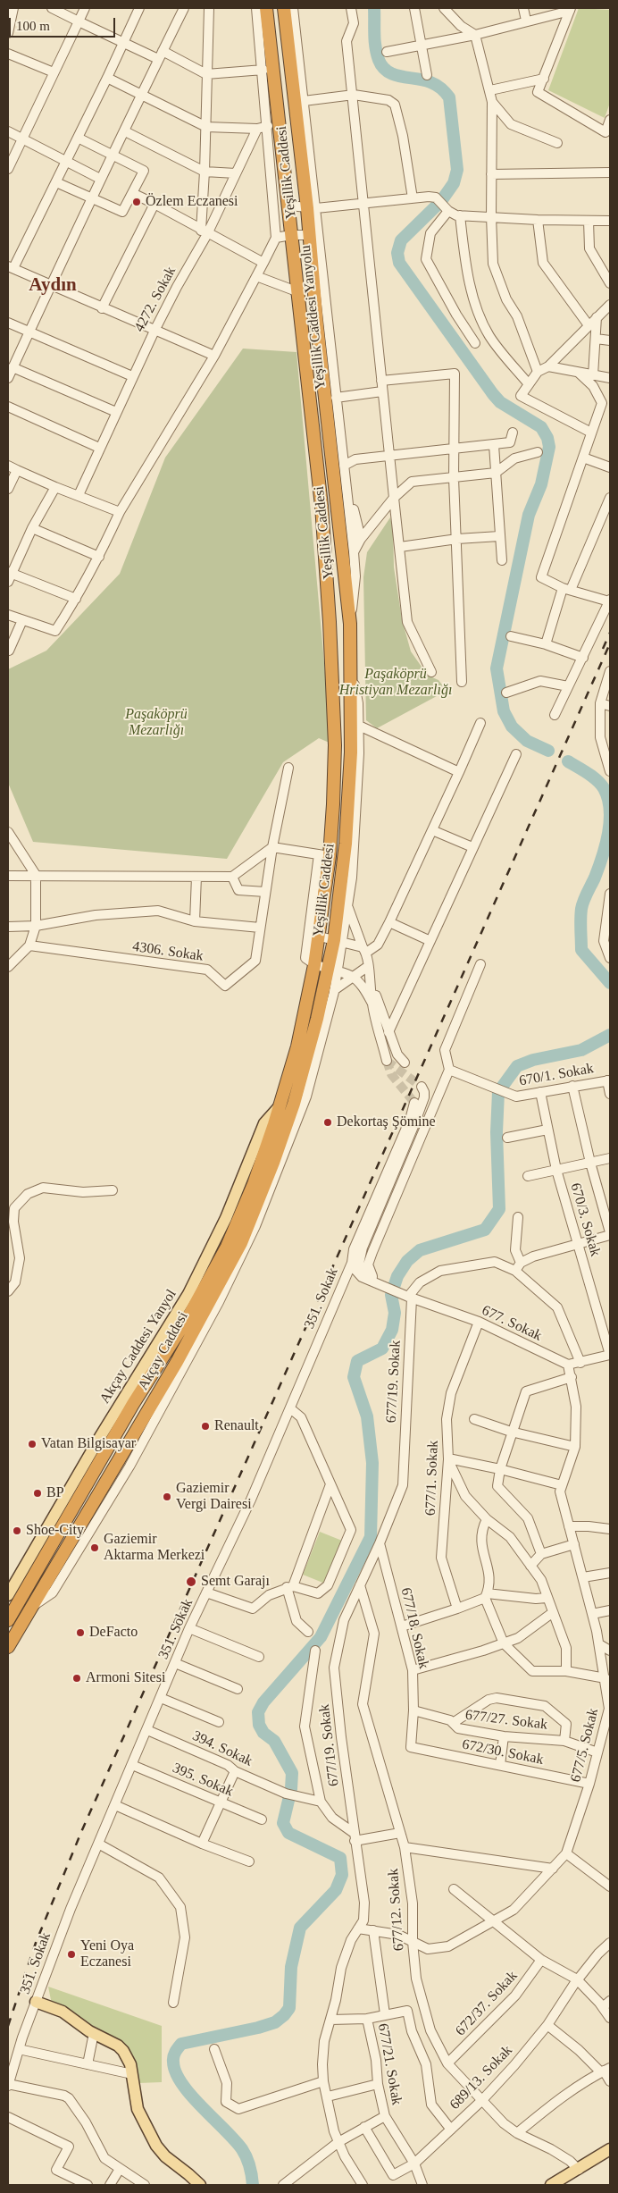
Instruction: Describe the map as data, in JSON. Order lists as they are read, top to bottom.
{
  "streets": {
    "highway": ["Yeşillik Caddesi", "Akçay Caddesi"],
    "main road": ["Akçay Caddesi Yanyol"],
    "street": [
      "4272. Sokak",
      "Yeşillik Caddesi Yanyolu",
      "4306. Sokak",
      "670/1. Sokak",
      "670/3. Sokak",
      "351. Sokak",
      "677. Sokak",
      "677/19. Sokak",
      "677/1. Sokak",
      "677/18. Sokak",
      "677/27. Sokak",
      "677/5. Sokak",
      "394. Sokak",
      "672/30. Sokak",
      "395. Sokak",
      "677/12. Sokak",
      "672/37. Sokak",
      "677/21. Sokak",
      "689/13. Sokak"
    ]
  },
  "crossings": [
    ["Yeşillik Caddesi", "Yeşillik Caddesi Yanyolu"],
    ["Yeşillik Caddesi", "Akçay Caddesi"],
    ["670/1. Sokak", "670/3. Sokak"],
    ["351. Sokak", "677. Sokak"],
    ["351. Sokak", "394. Sokak"],
    ["351. Sokak", "395. Sokak"],
    ["677. Sokak", "677/19. Sokak"],
    ["677. Sokak", "677/1. Sokak"],
    ["677. Sokak", "677/5. Sokak"],
    ["Akçay Caddesi Yanyol", "Akçay Caddesi"],
    ["677/19. Sokak", "677/18. Sokak"],
    ["677/19. Sokak", "677/5. Sokak"],
    ["677/19. Sokak", "677/12. Sokak"],
    ["677/18. Sokak", "677/27. Sokak"],
    ["677/18. Sokak", "672/30. Sokak"],
    ["677/27. Sokak", "677/5. Sokak"],
    ["677/5. Sokak", "672/30. Sokak"],
    ["677/5. Sokak", "677/12. Sokak"],
    ["677/12. Sokak", "672/37. Sokak"],
    ["677/12. Sokak", "689/13. Sokak"],
    ["677/21. Sokak", "689/13. Sokak"]
  ],
  "districts": ["Aydın"],
  "parks": ["Paşaköprü Hristiyan Mezarlığı", "Paşaköprü Mezarlığı"],
  "places": [
    "Özlem Eczanesi",
    "Dekortaş Şömine",
    "Renault",
    "Vatan Bilgisayar",
    "BP",
    "Gaziemir Vergi Dairesi",
    "Shoe-City",
    "Gaziemir Aktarma Merkezi",
    "Semt Garajı",
    "DeFacto",
    "Armoni Sitesi",
    "Yeni Oya Eczanesi"
  ],
  "scale_bar": "100 m"
}
